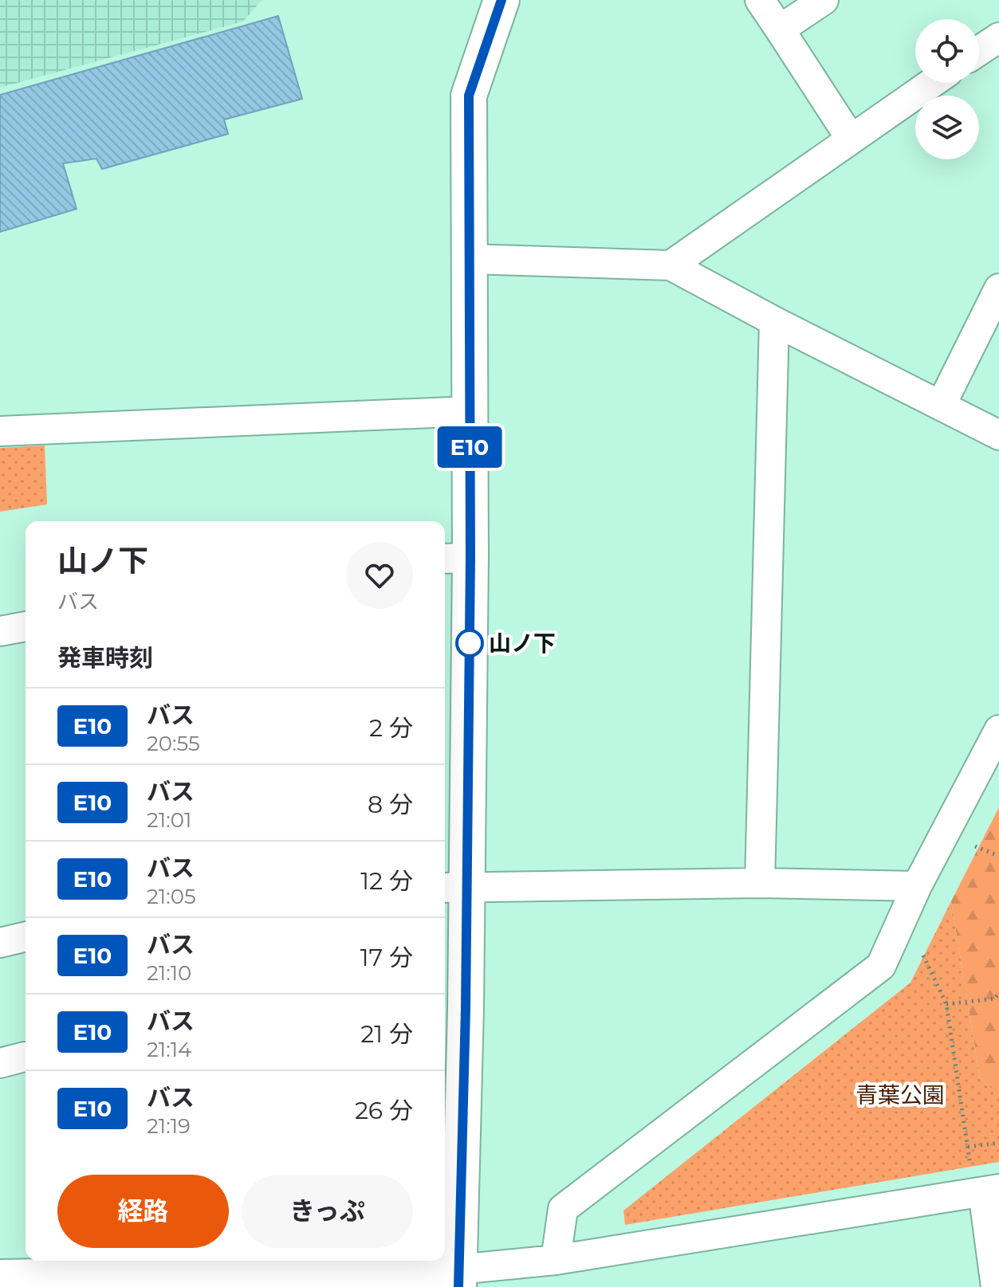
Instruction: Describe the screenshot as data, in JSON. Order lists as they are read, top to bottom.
{
  "parks": ["青葉公園"],
  "places": ["山ノ下"],
  "lines": ["bus line E10"],
  "page": {
    "on_map": "E10",
    "heading": [
      ["山ノ下", "バス"],
      "発車時刻"
    ],
    "list": [
      {
        "mark": "E10",
        "name": "バス",
        "note": "20:55",
        "value": "2 分"
      },
      {
        "mark": "E10",
        "name": "バス",
        "note": "21:01",
        "value": "8 分"
      },
      {
        "mark": "E10",
        "name": "バス",
        "note": "21:05",
        "value": "12 分"
      },
      {
        "mark": "E10",
        "name": "バス",
        "note": "21:10",
        "value": "17 分"
      },
      {
        "mark": "E10",
        "name": "バス",
        "note": "21:14",
        "value": "21 分"
      },
      {
        "mark": "E10",
        "name": "バス",
        "note": "21:19",
        "value": "26 分"
      }
    ],
    "buttons": ["経路", "きっぷ"]
  }
}
